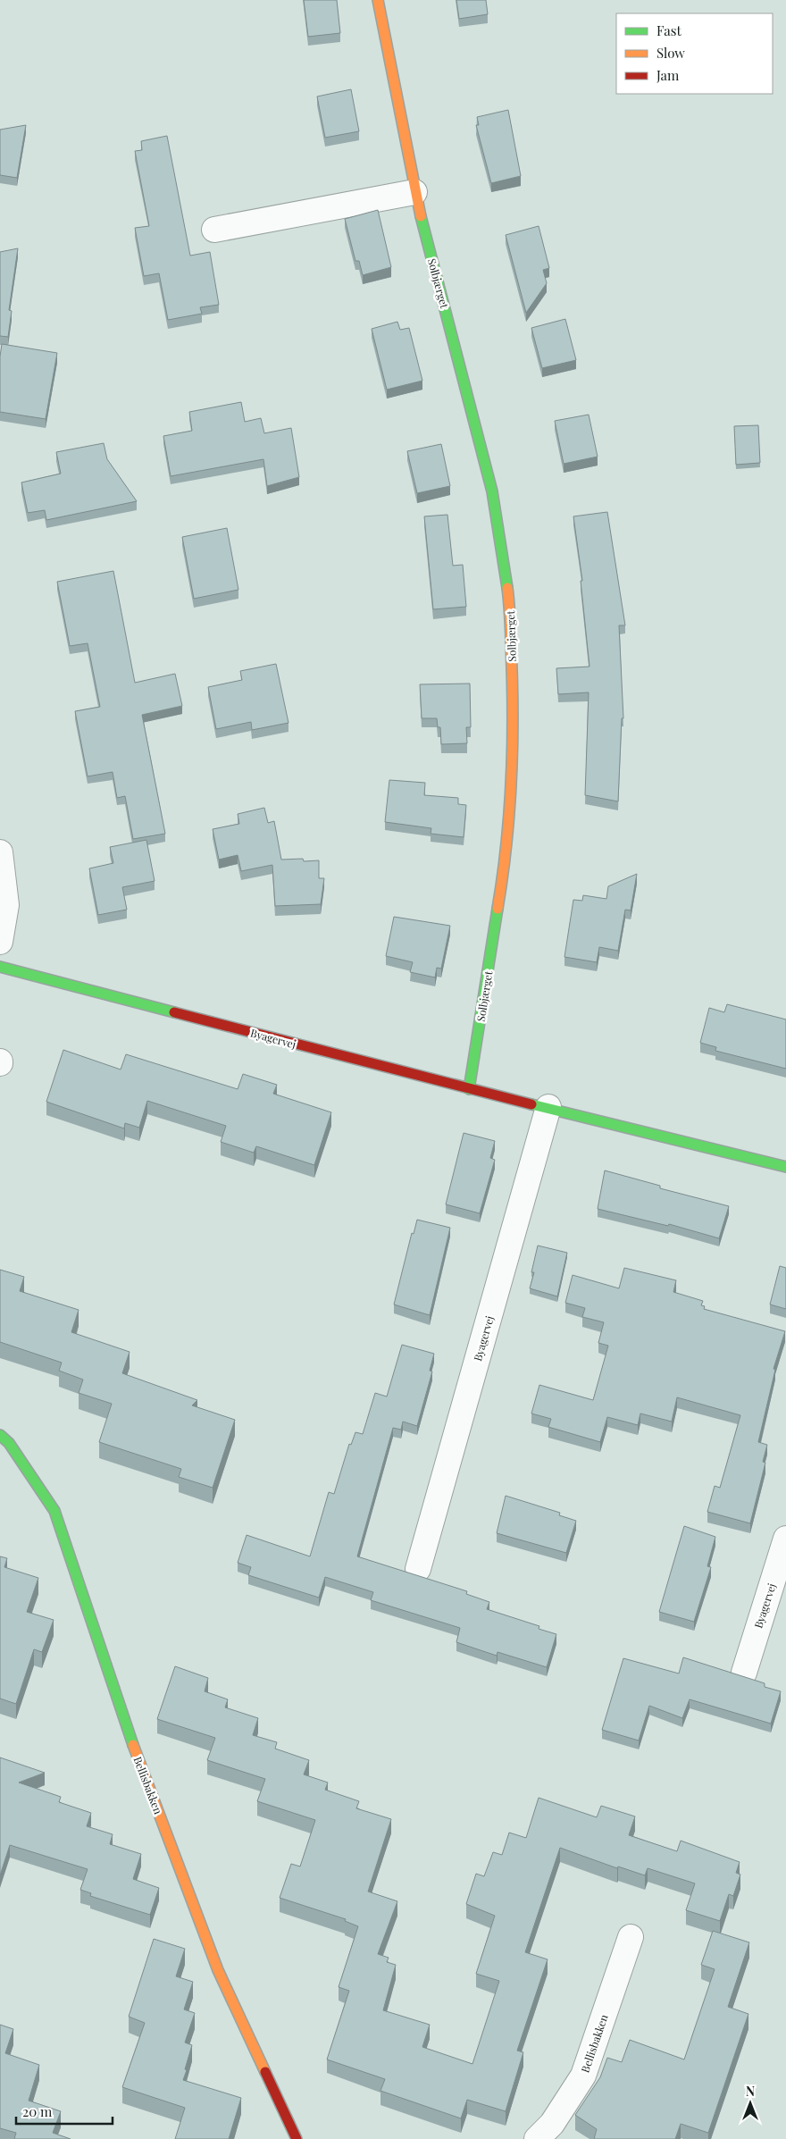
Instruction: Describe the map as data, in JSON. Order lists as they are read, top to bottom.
{
  "streets": {
    "street": ["Solbjærget", "Byagervej", "Bellisbakken"]
  },
  "crossings": [
    ["Solbjærget", "Byagervej"]
  ],
  "legend": ["Fast", "Slow", "Jam"],
  "scale_bar": "20 m",
  "north": "top"
}
